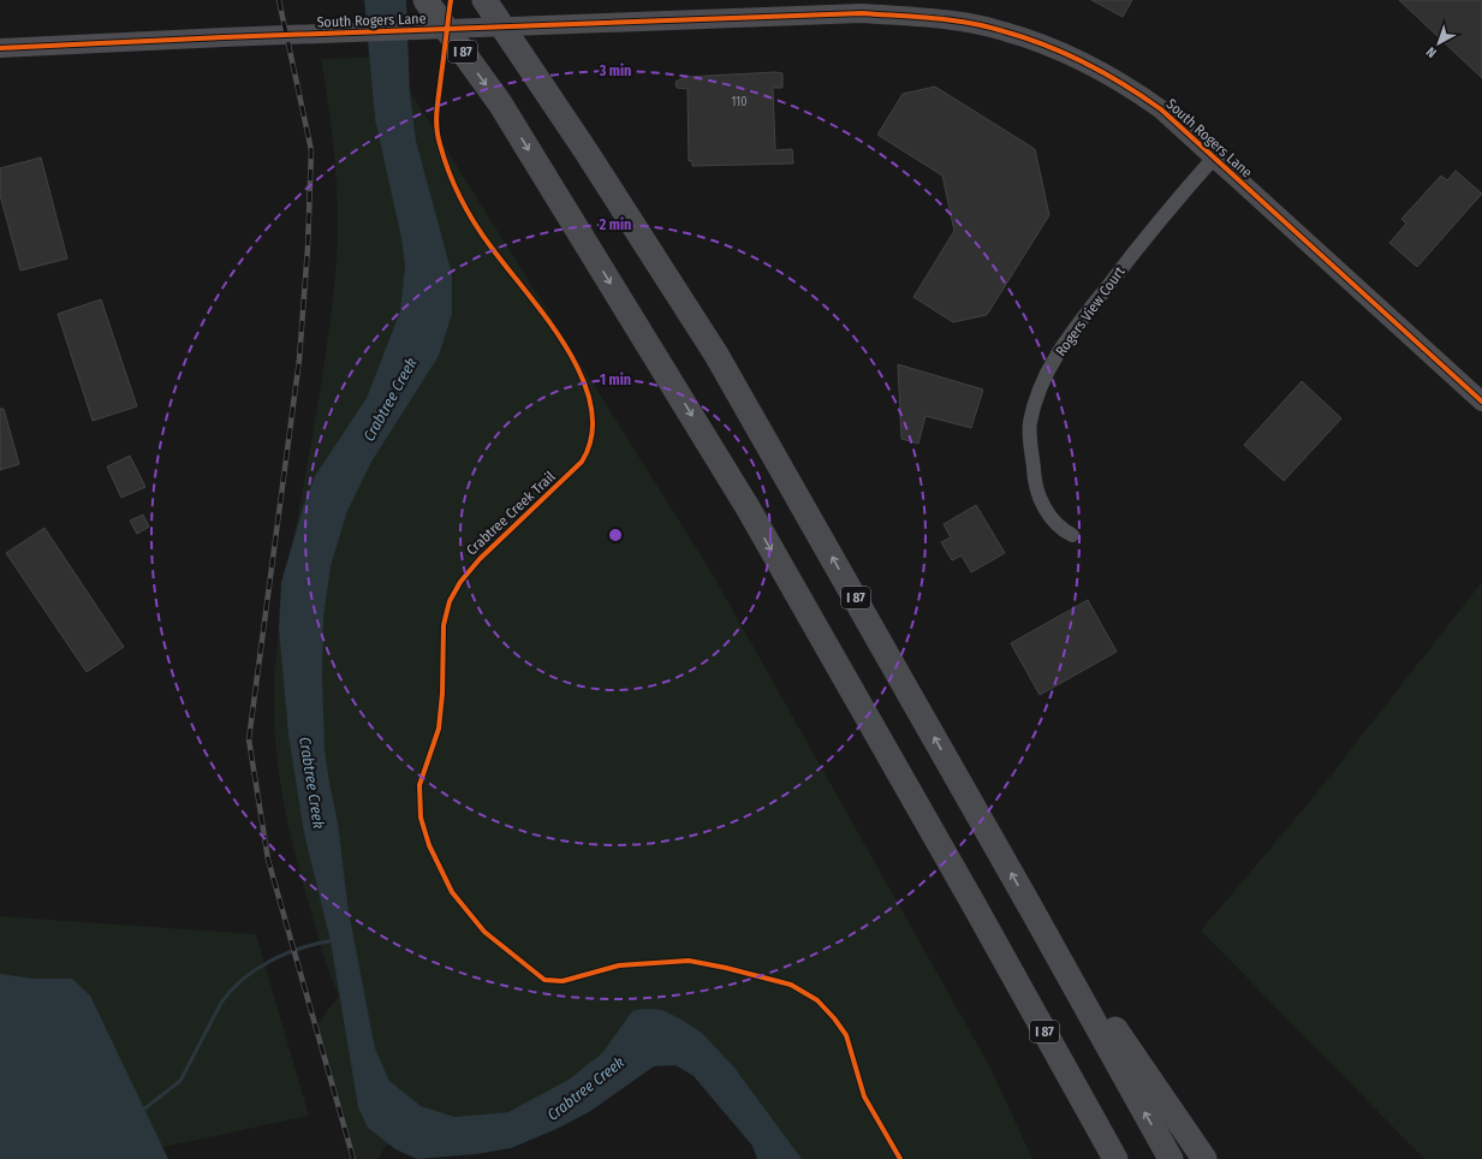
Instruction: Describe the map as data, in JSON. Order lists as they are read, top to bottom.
{
  "streets": {
    "highway": ["I 87"],
    "street": ["South Rogers Lane", "Rogers View Court"],
    "cycle path": ["Crabtree Creek Trail"]
  },
  "crossings": [
    ["South Rogers Lane", "Rogers View Court"]
  ],
  "water": ["Crabtree Creek"],
  "house_numbers": ["110"],
  "north": "bottom left",
  "rings": ["3 min", "2 min", "1 min"]
}
